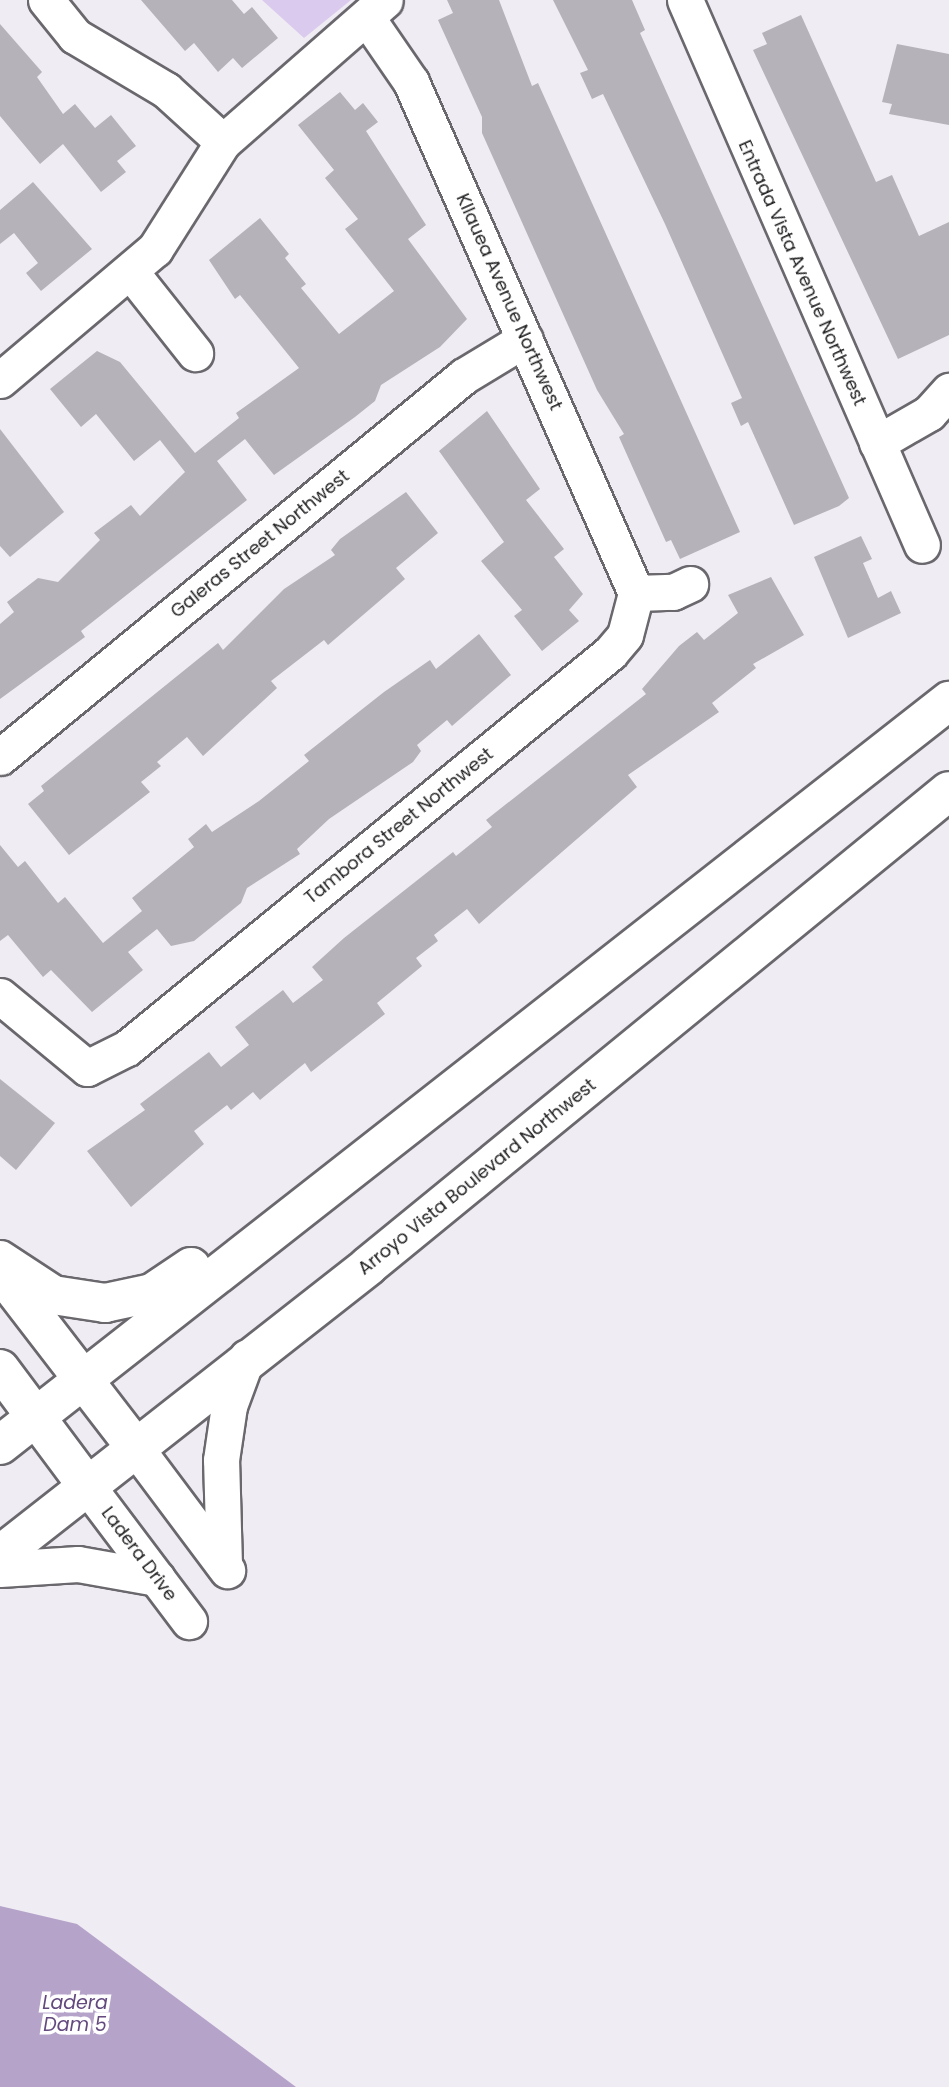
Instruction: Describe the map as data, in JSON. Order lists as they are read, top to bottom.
{
  "streets": {
    "main road": ["Arroyo Vista Boulevard Northwest"],
    "street": [
      "Entrada Vista Avenue Northwest",
      "KIlauea Avenue Northwest",
      "Galeras Street Northwest",
      "Tambora Street Northwest",
      "Ladera Drive"
    ]
  },
  "crossings": [
    ["KIlauea Avenue Northwest", "Galeras Street Northwest"],
    ["KIlauea Avenue Northwest", "Tambora Street Northwest"],
    ["Arroyo Vista Boulevard Northwest", "Ladera Drive"]
  ],
  "water": ["Ladera Dam 5"]
}
